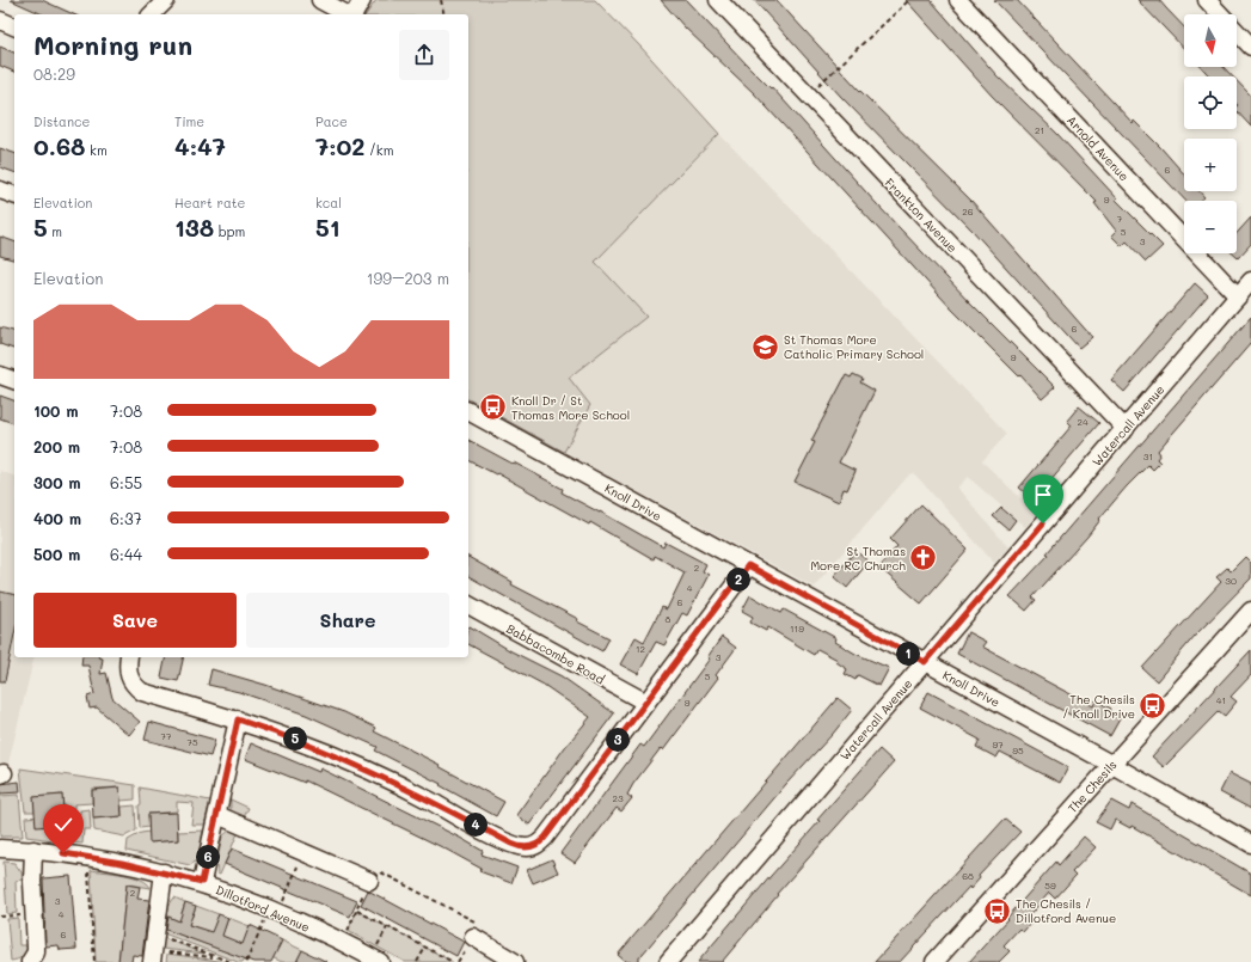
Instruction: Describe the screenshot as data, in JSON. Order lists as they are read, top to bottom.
{
  "streets": {
    "street": [
      "Arnold Avenue",
      "Frankton Avenue",
      "Watercall Avenue",
      "Knoll Drive",
      "Babbacombe Road",
      "The Chesils",
      "Dillotford Avenue"
    ]
  },
  "crossings": [
    ["Arnold Avenue", "Watercall Avenue"],
    ["Frankton Avenue", "Watercall Avenue"],
    ["Watercall Avenue", "Knoll Drive"],
    ["Knoll Drive", "The Chesils"]
  ],
  "places": {
    "school or university": ["St Thomas More Catholic Primary School"],
    "bus stop": ["Knoll Dr / St Thomas More School", "The Chesils / Knoll Drive", "The Chesils / Dillotford Avenue"],
    "church": ["St Thomas More RC Church"]
  },
  "house_numbers": [
    "21",
    "6",
    "9",
    "26",
    "7",
    "5",
    "3",
    "6",
    "9",
    "24",
    "31",
    "2",
    "30",
    "4",
    "6",
    "8",
    "119",
    "12",
    "3",
    "5",
    "41",
    "9",
    "77",
    "75",
    "97",
    "95",
    "23",
    "68",
    "59",
    "2",
    "3",
    "4",
    "6"
  ],
  "north": "bottom",
  "page": {
    "map_buttons": ["+", "−"],
    "heading": ["Morning run", "08:29"],
    "stats": [
      ["Distance", "0.68 km"],
      ["Time", "4:47"],
      ["Pace", "7:02 /km"],
      ["Elevation", "5 m"],
      ["Heart rate", "138 bpm"],
      ["kcal", "51"]
    ],
    "chart": ["Elevation", "199–203 m"],
    "list": [
      {
        "name": "100 m",
        "note": "7:08"
      },
      {
        "name": "200 m",
        "note": "7:08"
      },
      {
        "name": "300 m",
        "note": "6:55"
      },
      {
        "name": "400 m",
        "note": "6:37"
      },
      {
        "name": "500 m",
        "note": "6:44"
      }
    ],
    "pins": [
      "2",
      "1",
      "5",
      "3",
      "4",
      "6"
    ],
    "buttons": ["Save", "Share"]
  }
}
